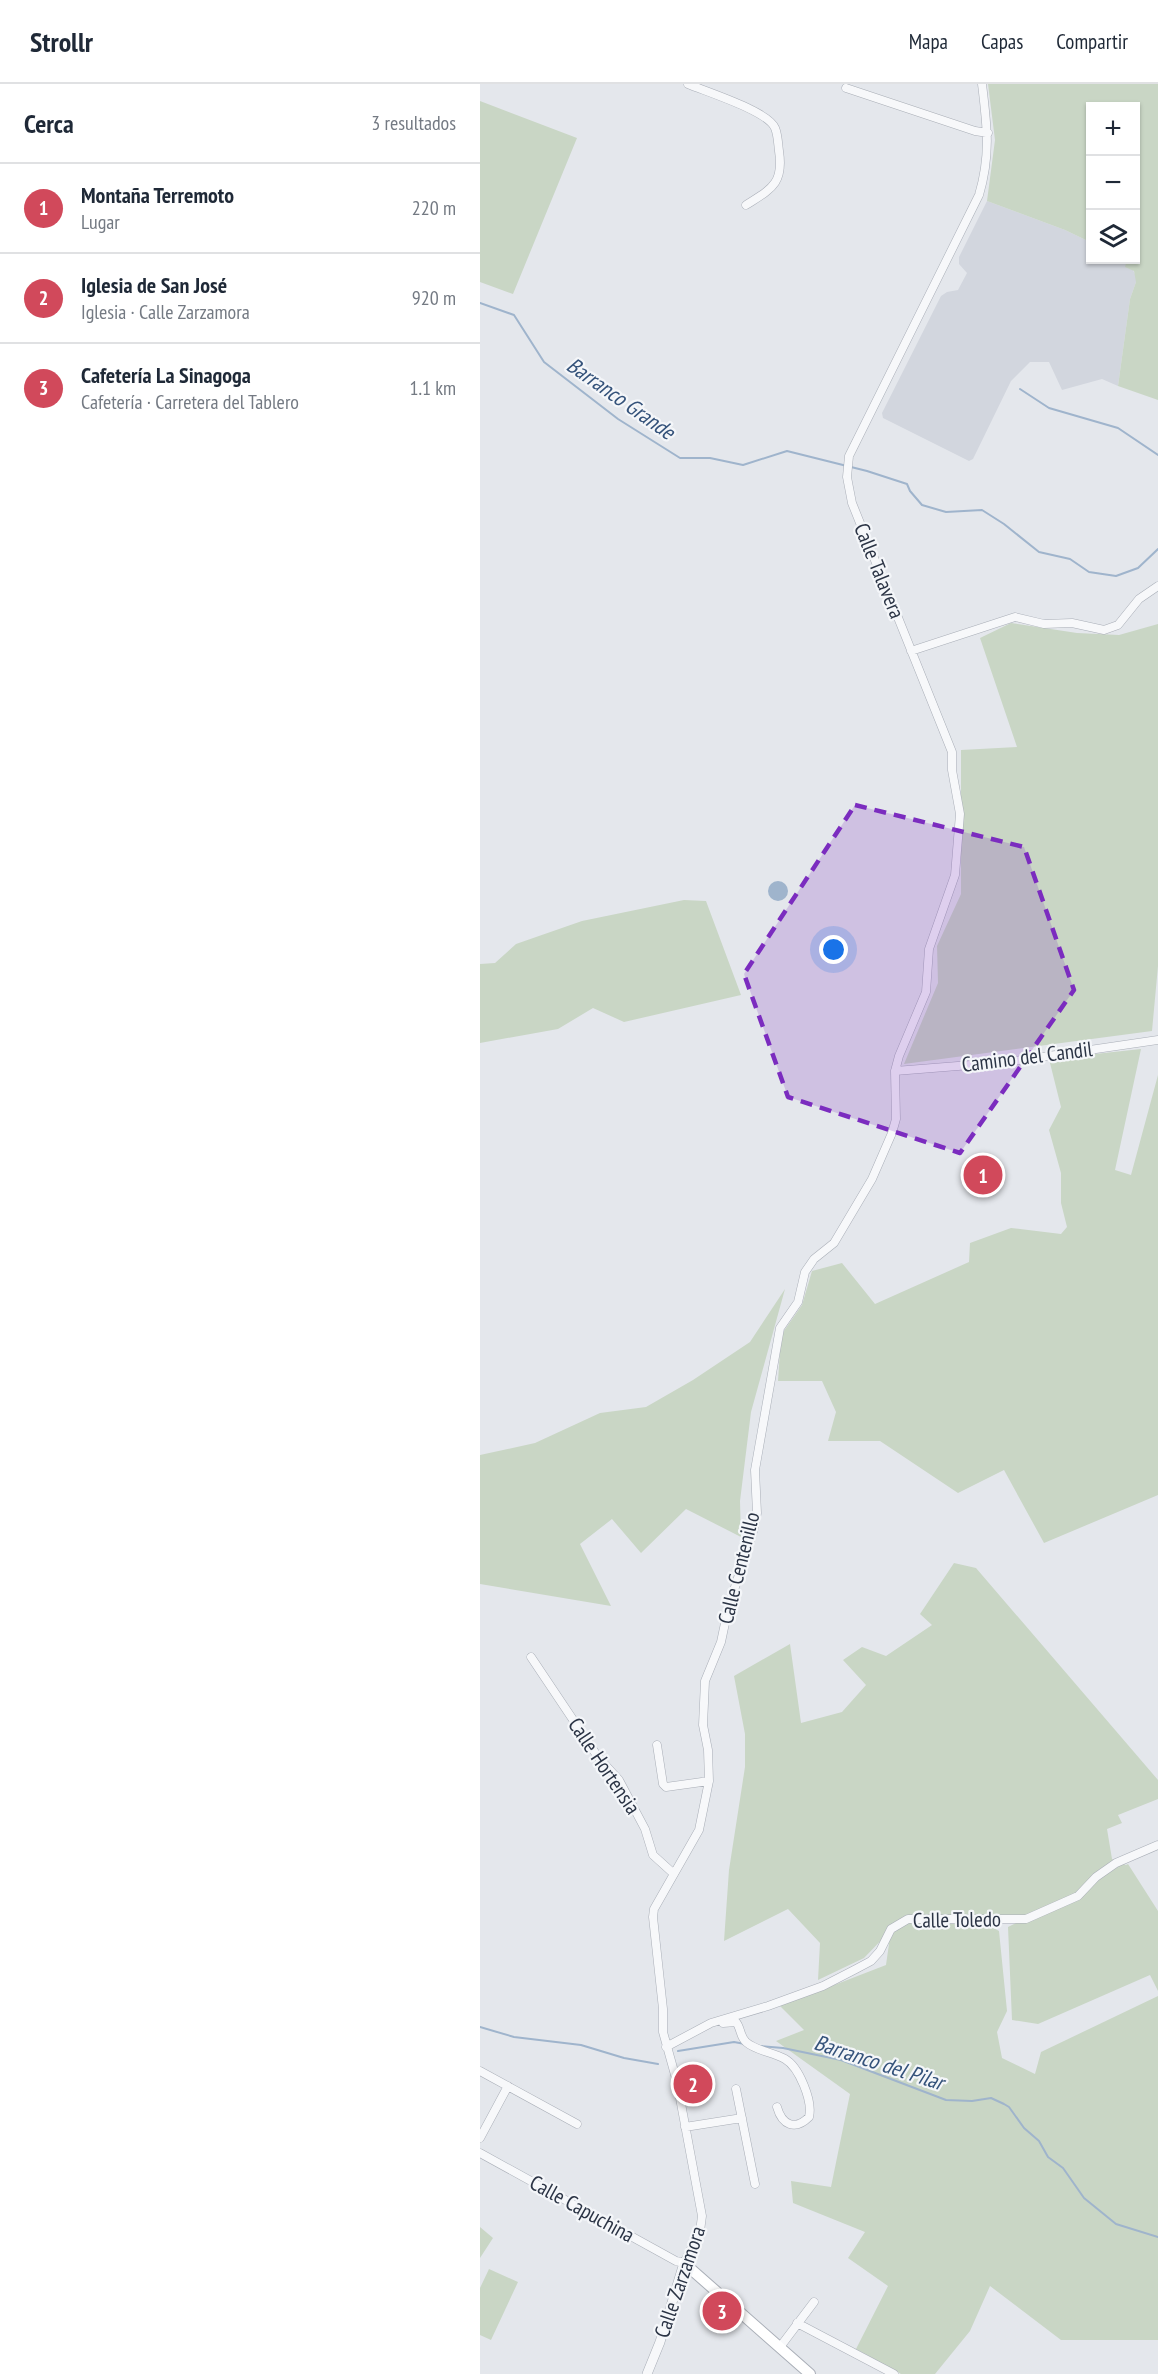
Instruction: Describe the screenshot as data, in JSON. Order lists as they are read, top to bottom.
{
  "streets": {
    "street": [
      "Calle Talavera",
      "Camino del Candil",
      "Calle Centenillo",
      "Calle Hortensia",
      "Calle Toledo",
      "Calle Capuchina",
      "Calle Zarzamora"
    ]
  },
  "crossings": [
    ["Calle Talavera", "Camino del Candil"],
    ["Calle Talavera", "Calle Centenillo"],
    ["Camino del Candil", "Calle Centenillo"],
    ["Calle Centenillo", "Calle Hortensia"],
    ["Calle Centenillo", "Calle Toledo"],
    ["Calle Centenillo", "Calle Zarzamora"],
    ["Calle Toledo", "Calle Zarzamora"],
    ["Calle Capuchina", "Calle Zarzamora"]
  ],
  "water": ["Barranco Grande", "Barranco del Pilar"],
  "page": {
    "header": "Strollr",
    "nav": ["Mapa", "Capas", "Compartir"],
    "heading": ["Cerca", "3 resultados"],
    "map_buttons": ["+", "−"],
    "list": [
      {
        "mark": "1",
        "name": "Montaña Terremoto",
        "note": "Lugar",
        "value": "220 m"
      },
      {
        "mark": "2",
        "name": "Iglesia de San José",
        "note": "Iglesia · Calle Zarzamora",
        "value": "920 m"
      },
      {
        "mark": "3",
        "name": "Cafetería La Sinagoga",
        "note": "Cafetería · Carretera del Tablero",
        "value": "1.1 km"
      }
    ],
    "pins": ["1", "2", "3"]
  }
}
